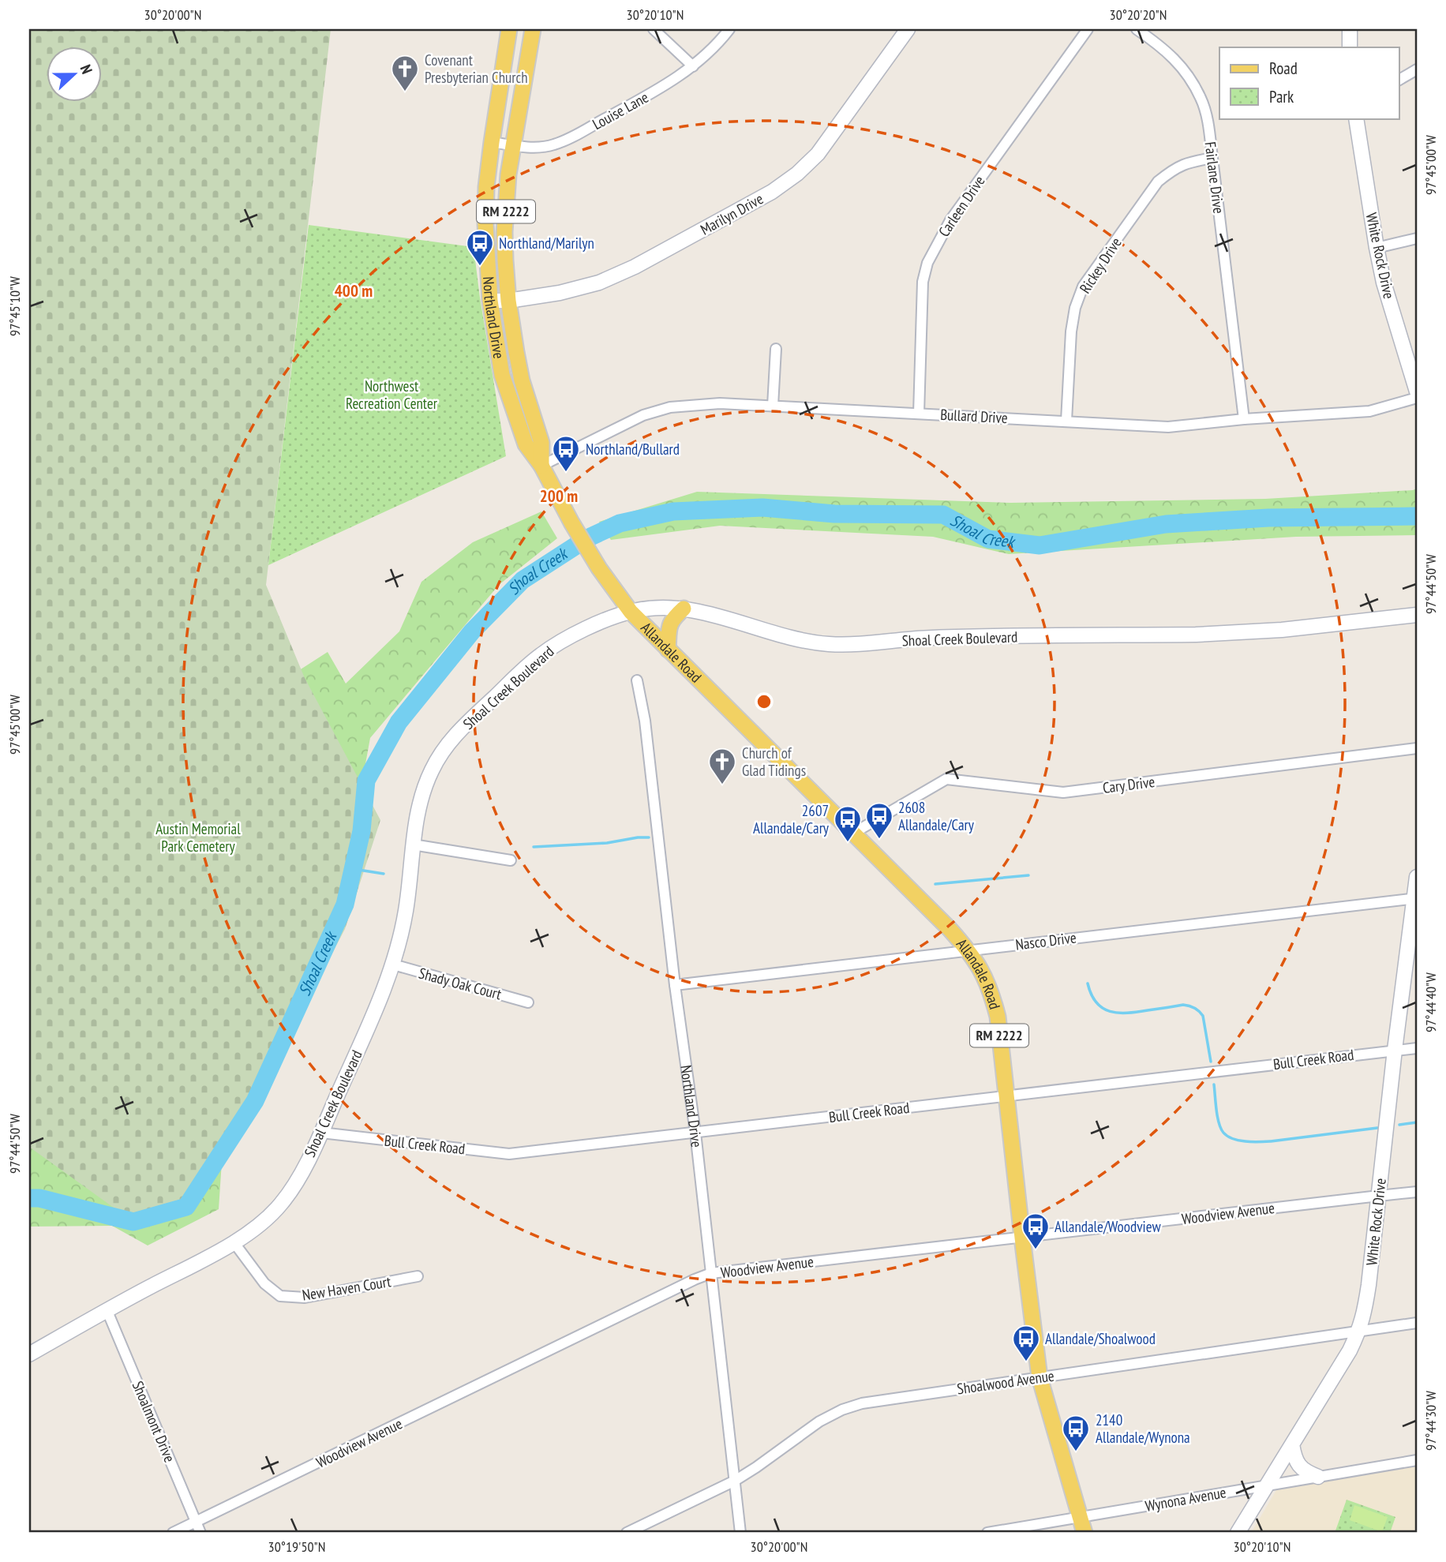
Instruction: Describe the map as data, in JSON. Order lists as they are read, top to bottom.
{
  "streets": {
    "main road": ["RM 2222", "Northland Drive", "Allandale Road"],
    "street": [
      "Louise Lane",
      "Fairlane Drive",
      "Carleen Drive",
      "Marilyn Drive",
      "White Rock Drive",
      "Rickey Drive",
      "Bullard Drive",
      "Shoal Creek Boulevard",
      "Cary Drive",
      "Nasco Drive",
      "Shady Oak Court",
      "Bull Creek Road",
      "Woodview Avenue",
      "New Haven Court",
      "Shoalwood Avenue",
      "Shoalmont Drive",
      "Wynona Avenue"
    ]
  },
  "crossings": [
    ["Louise Lane", "Northland Drive"],
    ["Fairlane Drive", "Rickey Drive"],
    ["Fairlane Drive", "Bullard Drive"],
    ["Carleen Drive", "Bullard Drive"],
    ["Marilyn Drive", "Northland Drive"],
    ["White Rock Drive", "Nasco Drive"],
    ["White Rock Drive", "Bull Creek Road"],
    ["White Rock Drive", "Woodview Avenue"],
    ["White Rock Drive", "Shoalwood Avenue"],
    ["White Rock Drive", "Wynona Avenue"],
    ["Rickey Drive", "Bullard Drive"],
    ["Northland Drive", "Bullard Drive"],
    ["Northland Drive", "Shoal Creek Boulevard"],
    ["Northland Drive", "Allandale Road"],
    ["Northland Drive", "Nasco Drive"],
    ["Northland Drive", "Bull Creek Road"],
    ["Northland Drive", "Woodview Avenue"],
    ["Northland Drive", "Shoalwood Avenue"],
    ["Shoal Creek Boulevard", "Allandale Road"],
    ["Shoal Creek Boulevard", "Shady Oak Court"],
    ["Shoal Creek Boulevard", "Bull Creek Road"],
    ["Shoal Creek Boulevard", "New Haven Court"],
    ["Shoal Creek Boulevard", "Shoalmont Drive"],
    ["Allandale Road", "Cary Drive"],
    ["Allandale Road", "Nasco Drive"],
    ["Allandale Road", "Bull Creek Road"],
    ["Allandale Road", "Woodview Avenue"],
    ["Allandale Road", "Shoalwood Avenue"],
    ["Allandale Road", "Wynona Avenue"],
    ["Woodview Avenue", "Shoalmont Drive"]
  ],
  "water": ["Shoal Creek"],
  "parks": ["Northwest Recreation Center", "Austin Memorial Park Cemetery"],
  "places": {
    "church": ["Covenant Presbyterian Church", "Church of Glad Tidings"],
    "bus stop": [
      "Northland/Marilyn",
      "Northland/Bullard",
      "2608 Allandale/Cary",
      "2607 Allandale/Cary",
      "Allandale/Woodview",
      "Allandale/Shoalwood",
      "2140 Allandale/Wynona"
    ]
  },
  "legend": ["Road", "Park"],
  "north": "right",
  "coordinates": [
    "30°20'00\"N",
    "30°20'10\"N",
    "30°20'20\"N",
    "97°45'00\"W",
    "97°45'10\"W",
    "97°44'50\"W",
    "97°44'40\"W",
    "97°44'30\"W",
    "30°19'50\"N"
  ],
  "rings": ["400 m", "200 m"]
}
